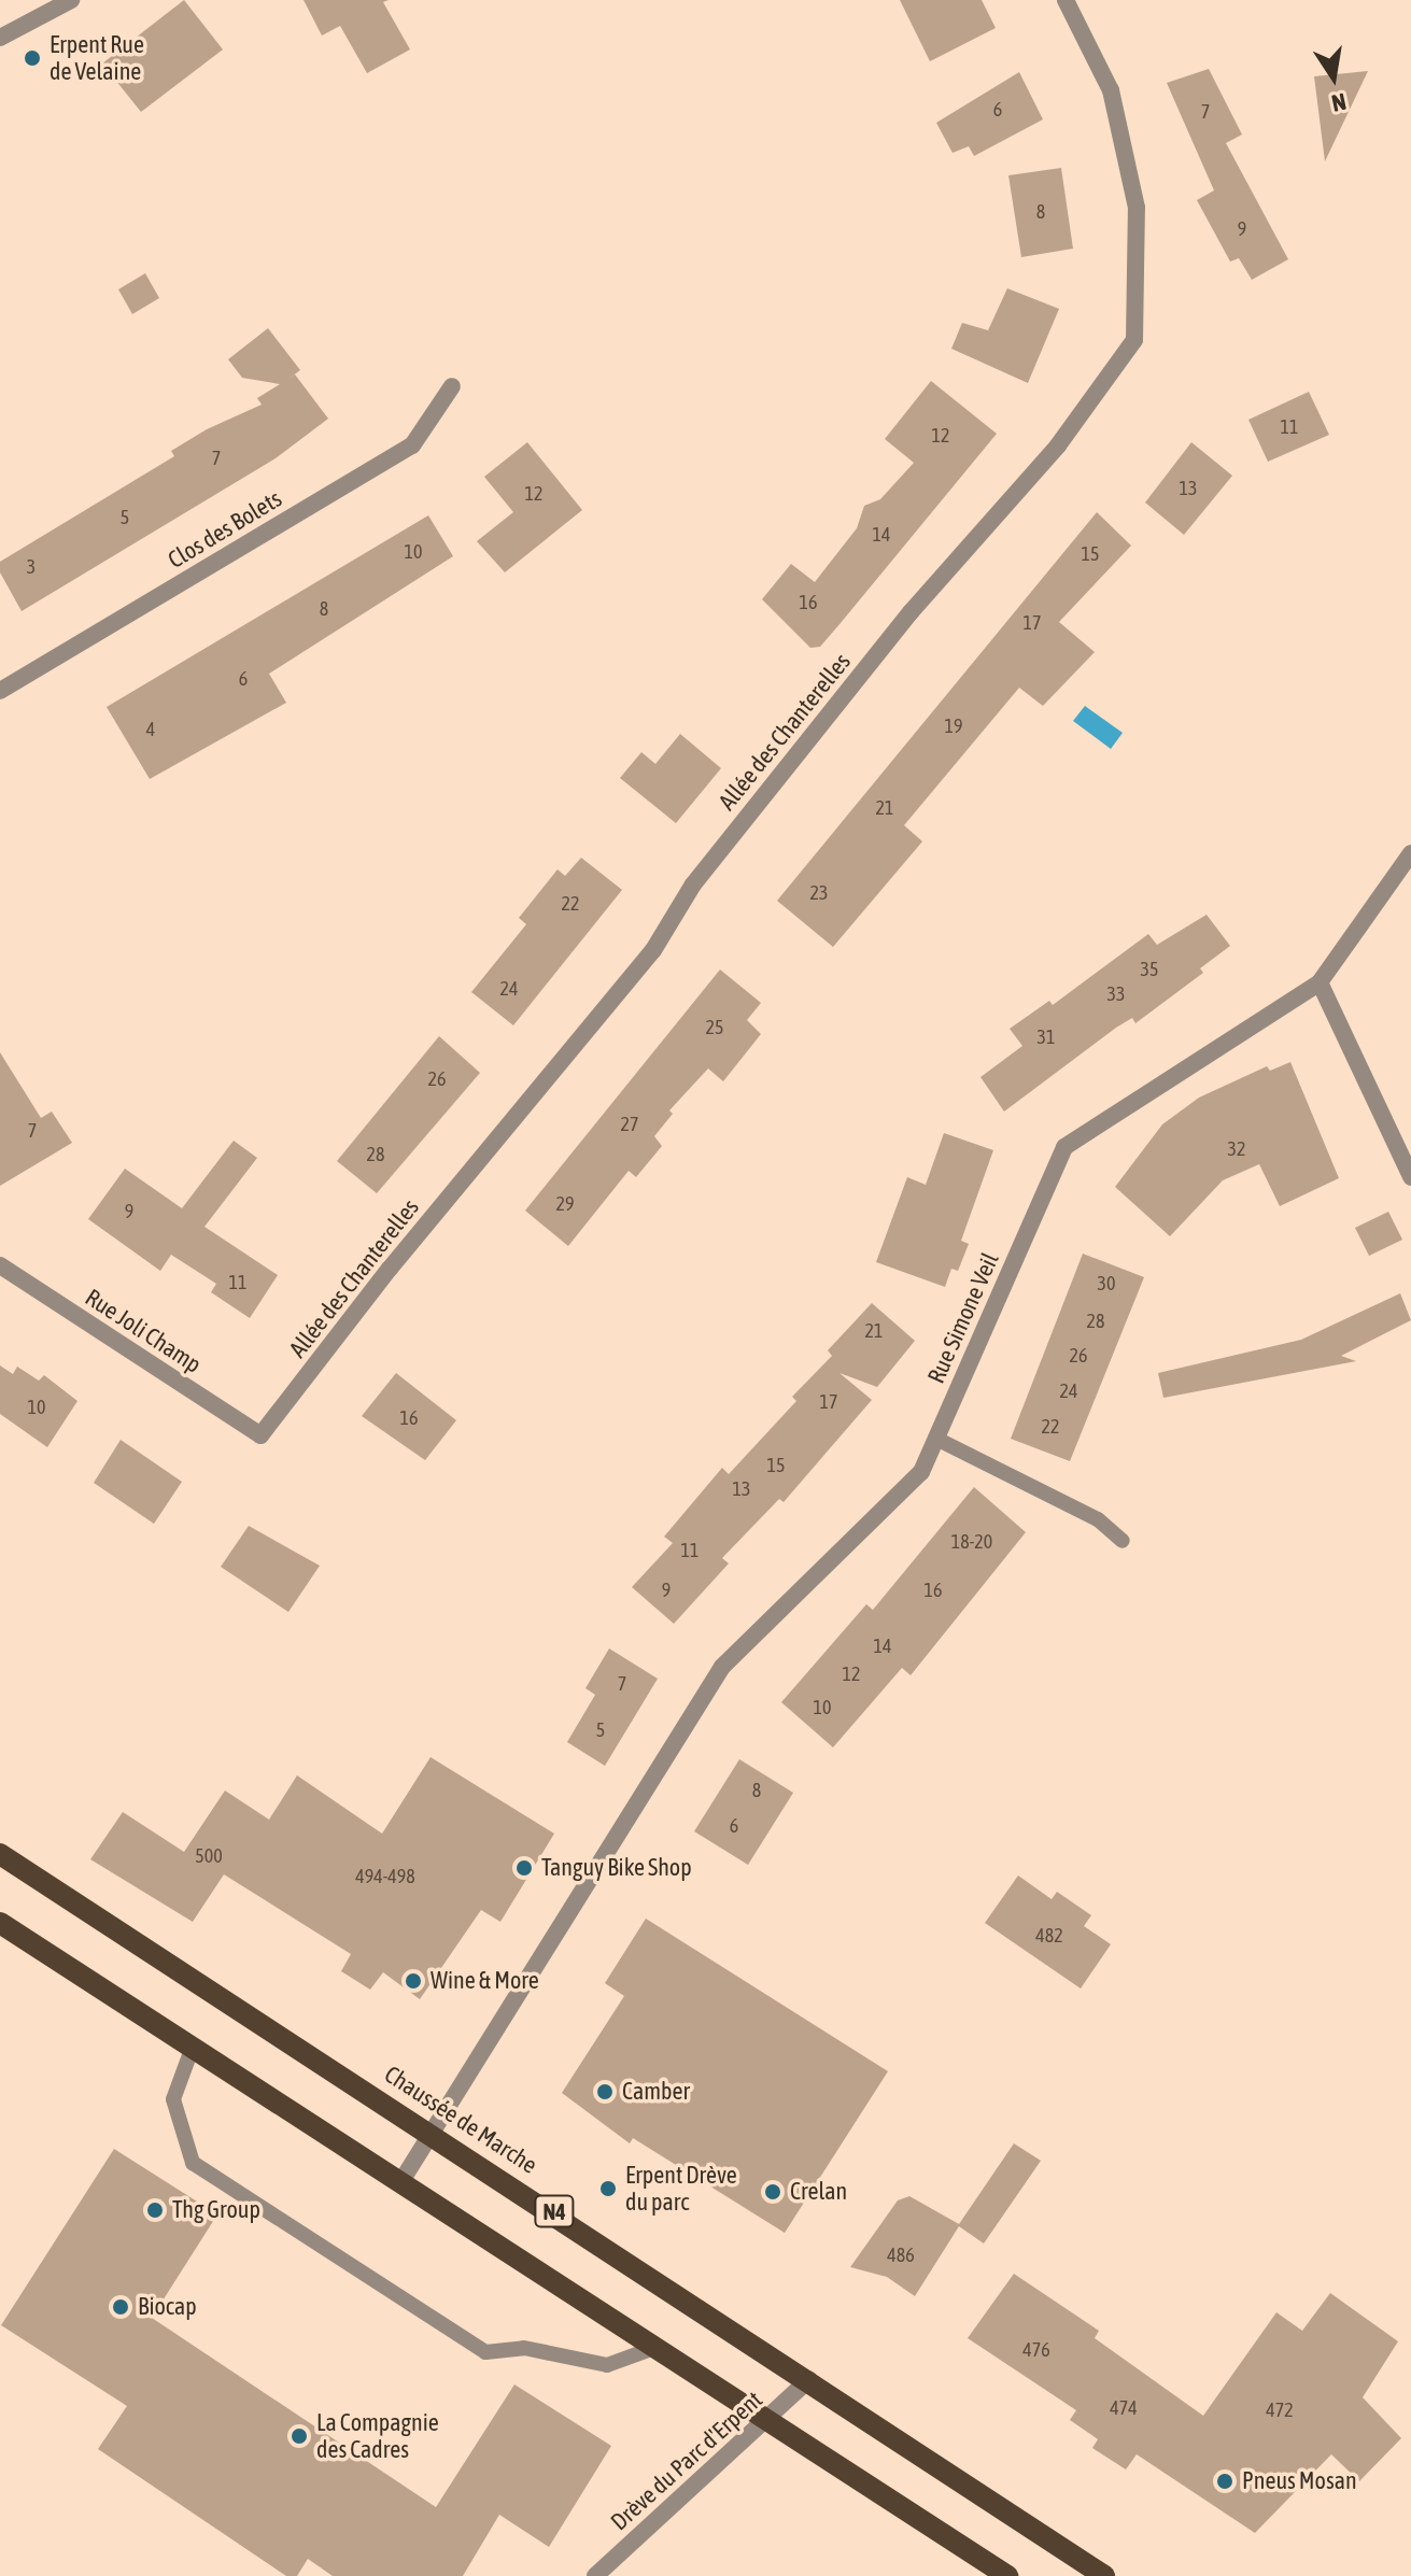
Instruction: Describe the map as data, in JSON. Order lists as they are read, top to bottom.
{
  "streets": {
    "main road": ["Chaussée de Marche", "N4"],
    "street": [
      "Clos des Bolets",
      "Allée des Chanterelles",
      "Rue Simone Veil",
      "Rue Joli Champ",
      "Drève du Parc d'Erpent"
    ]
  },
  "crossings": [
    ["Allée des Chanterelles", "Rue Joli Champ"],
    ["Rue Simone Veil", "Chaussée de Marche"],
    ["Rue Simone Veil", "N4"],
    ["Chaussée de Marche", "Drève du Parc d'Erpent"],
    ["N4", "Drève du Parc d'Erpent"]
  ],
  "places": [
    "Erpent Rue de Velaine",
    "Tanguy Bike Shop",
    "Wine & More",
    "Camber",
    "Erpent Drève du parc",
    "Crelan",
    "Thg Group",
    "Biocap",
    "La Compagnie des Cadres",
    "Pneus Mosan"
  ],
  "house_numbers": [
    "6",
    "7",
    "8",
    "9",
    "11",
    "12",
    "7",
    "13",
    "12",
    "5",
    "14",
    "10",
    "15",
    "3",
    "16",
    "8",
    "17",
    "6",
    "19",
    "4",
    "21",
    "23",
    "22",
    "35",
    "24",
    "33",
    "25",
    "31",
    "26",
    "27",
    "7",
    "32",
    "28",
    "29",
    "9",
    "11",
    "30",
    "28",
    "21",
    "26",
    "24",
    "17",
    "10",
    "16",
    "22",
    "15",
    "13",
    "18-20",
    "11",
    "9",
    "16",
    "14",
    "12",
    "7",
    "10",
    "5",
    "8",
    "6",
    "500",
    "494-498",
    "482",
    "486",
    "476",
    "474",
    "472"
  ],
  "north": "bottom"
}
